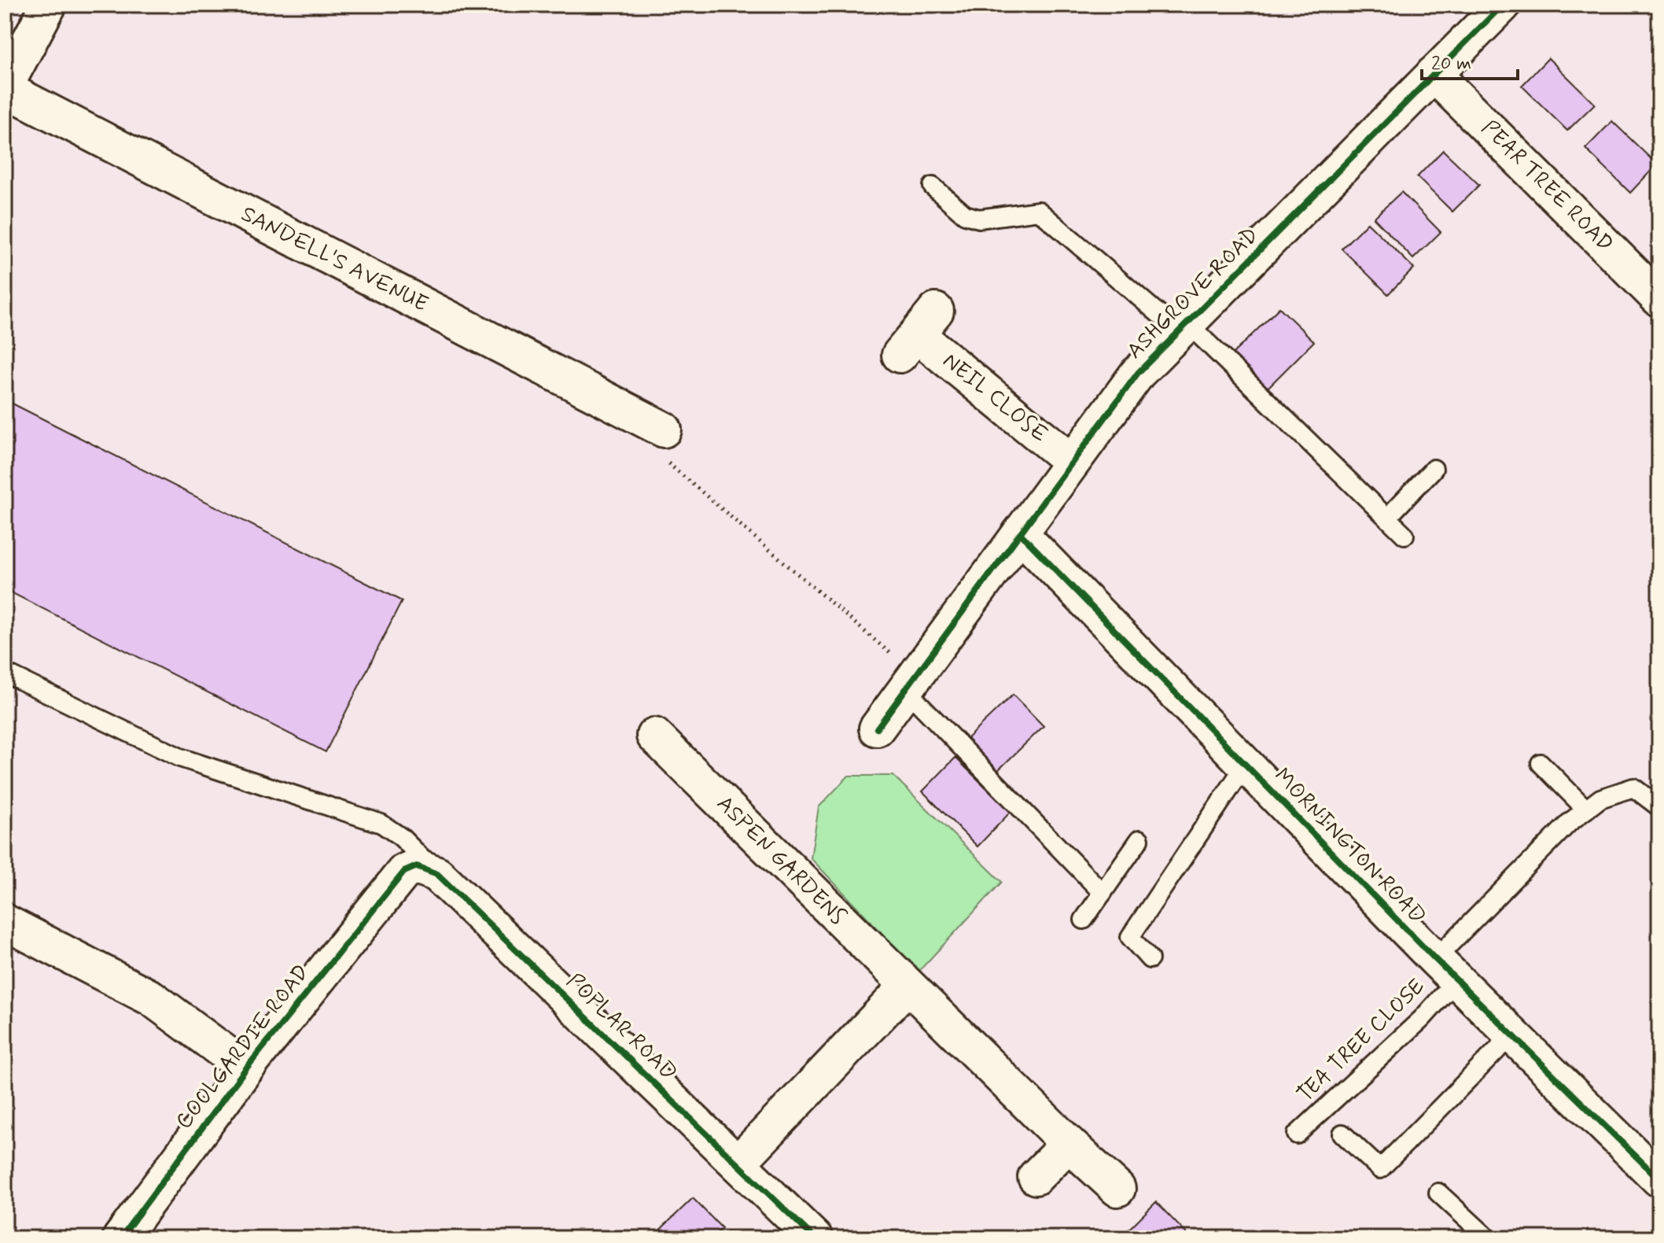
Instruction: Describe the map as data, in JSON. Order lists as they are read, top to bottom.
{
  "streets": {
    "street": [
      "PEAR TREE ROAD",
      "SANDELL'S AVENUE",
      "ASHGROVE ROAD",
      "NEIL CLOSE",
      "MORNINGTON ROAD",
      "ASPEN GARDENS",
      "POPLAR ROAD",
      "COOLGARDIE ROAD"
    ],
    "lane": ["TEA TREE CLOSE"]
  },
  "crossings": [
    ["PEAR TREE ROAD", "ASHGROVE ROAD"],
    ["ASHGROVE ROAD", "NEIL CLOSE"],
    ["ASHGROVE ROAD", "MORNINGTON ROAD"],
    ["MORNINGTON ROAD", "TEA TREE CLOSE"],
    ["POPLAR ROAD", "COOLGARDIE ROAD"]
  ],
  "scale_bar": "20 m"
}
